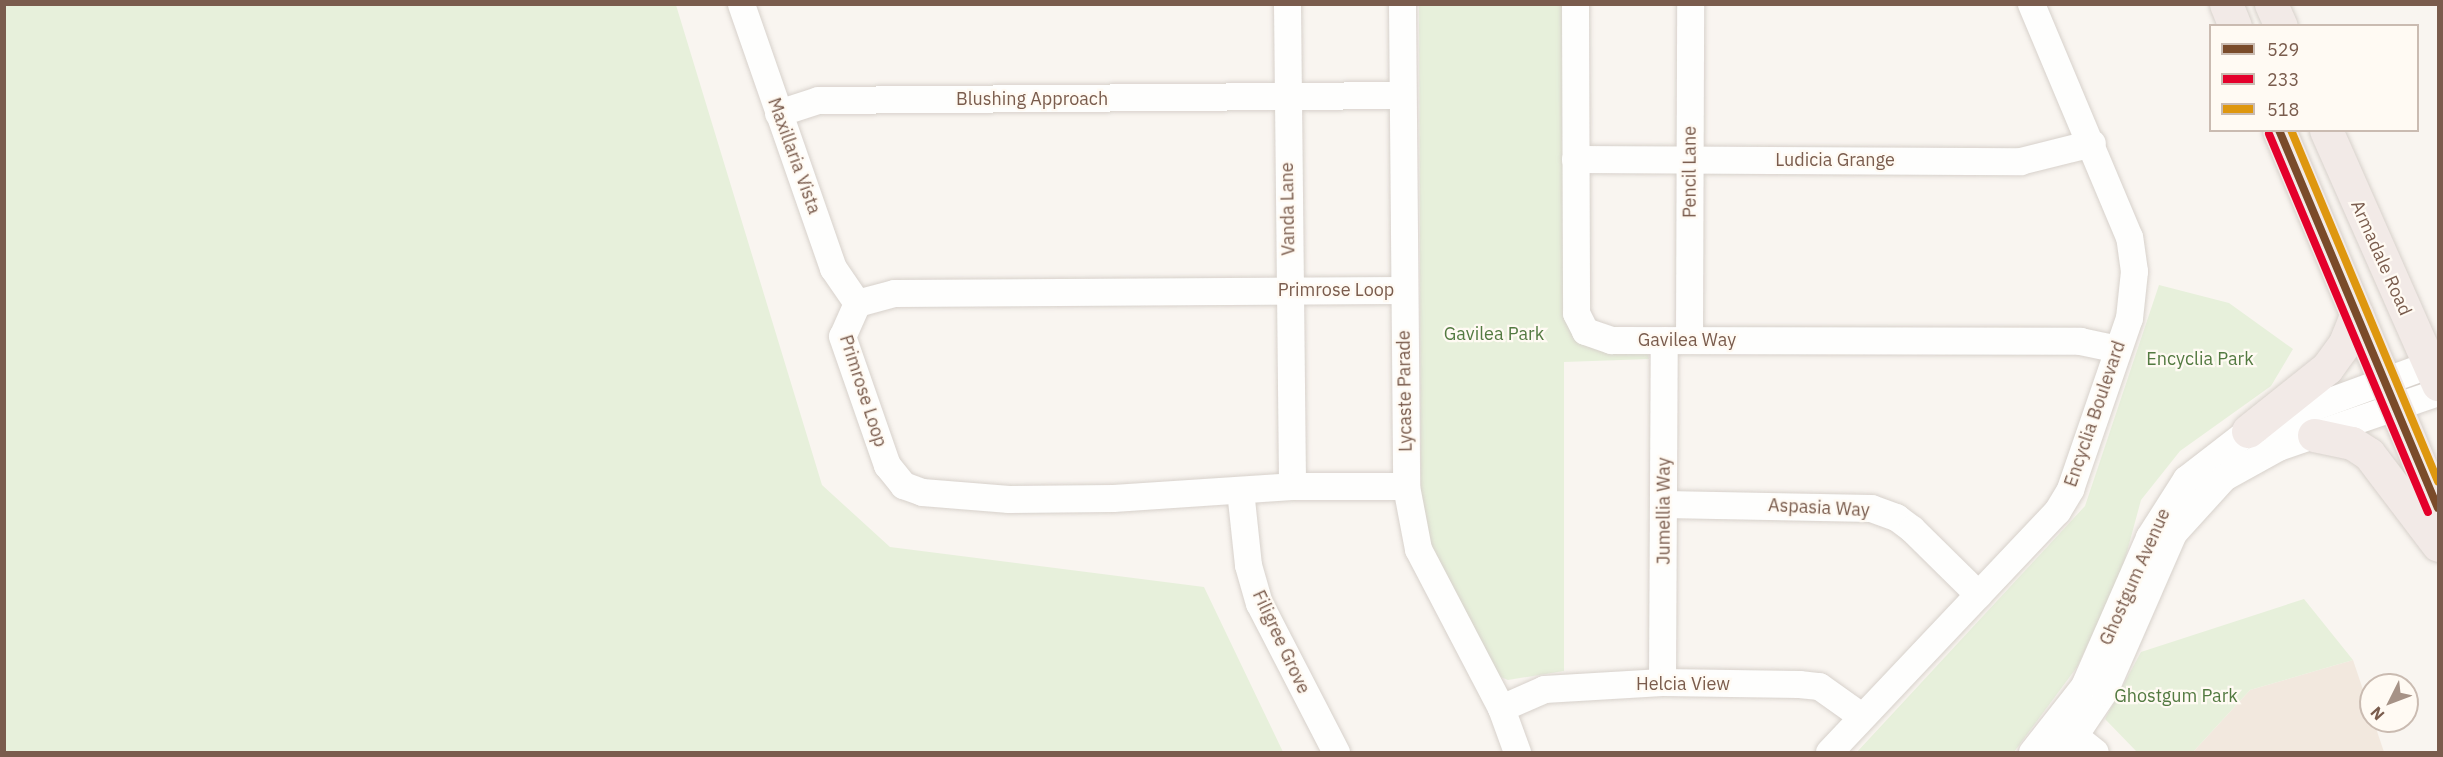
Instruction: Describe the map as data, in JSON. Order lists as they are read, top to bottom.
{
  "streets": {
    "highway": ["Armadale Road"],
    "street": [
      "Blushing Approach",
      "Maxillaria Vista",
      "Ludicia Grange",
      "Pencil Lane",
      "Vanda Lane",
      "Primrose Loop",
      "Gavilea Way",
      "Lycaste Parade",
      "Encyclia Boulevard",
      "Aspasia Way",
      "Jumellia Way",
      "Ghostgum Avenue",
      "Filigree Grove",
      "Helcia View"
    ]
  },
  "crossings": [
    ["Blushing Approach", "Maxillaria Vista"],
    ["Blushing Approach", "Vanda Lane"],
    ["Blushing Approach", "Lycaste Parade"],
    ["Maxillaria Vista", "Primrose Loop"],
    ["Ludicia Grange", "Pencil Lane"],
    ["Ludicia Grange", "Gavilea Way"],
    ["Ludicia Grange", "Encyclia Boulevard"],
    ["Pencil Lane", "Gavilea Way"],
    ["Pencil Lane", "Jumellia Way"],
    ["Vanda Lane", "Primrose Loop"],
    ["Armadale Road", "Ghostgum Avenue"],
    ["Primrose Loop", "Lycaste Parade"],
    ["Primrose Loop", "Filigree Grove"],
    ["Gavilea Way", "Encyclia Boulevard"],
    ["Gavilea Way", "Jumellia Way"],
    ["Lycaste Parade", "Helcia View"],
    ["Encyclia Boulevard", "Aspasia Way"],
    ["Encyclia Boulevard", "Helcia View"],
    ["Aspasia Way", "Jumellia Way"],
    ["Jumellia Way", "Helcia View"]
  ],
  "parks": ["Gavilea Park", "Encyclia Park", "Ghostgum Park"],
  "lines": ["transit line 529", "transit line 518", "transit line 233"],
  "legend": ["529", "233", "518"],
  "north": "bottom left"
}
